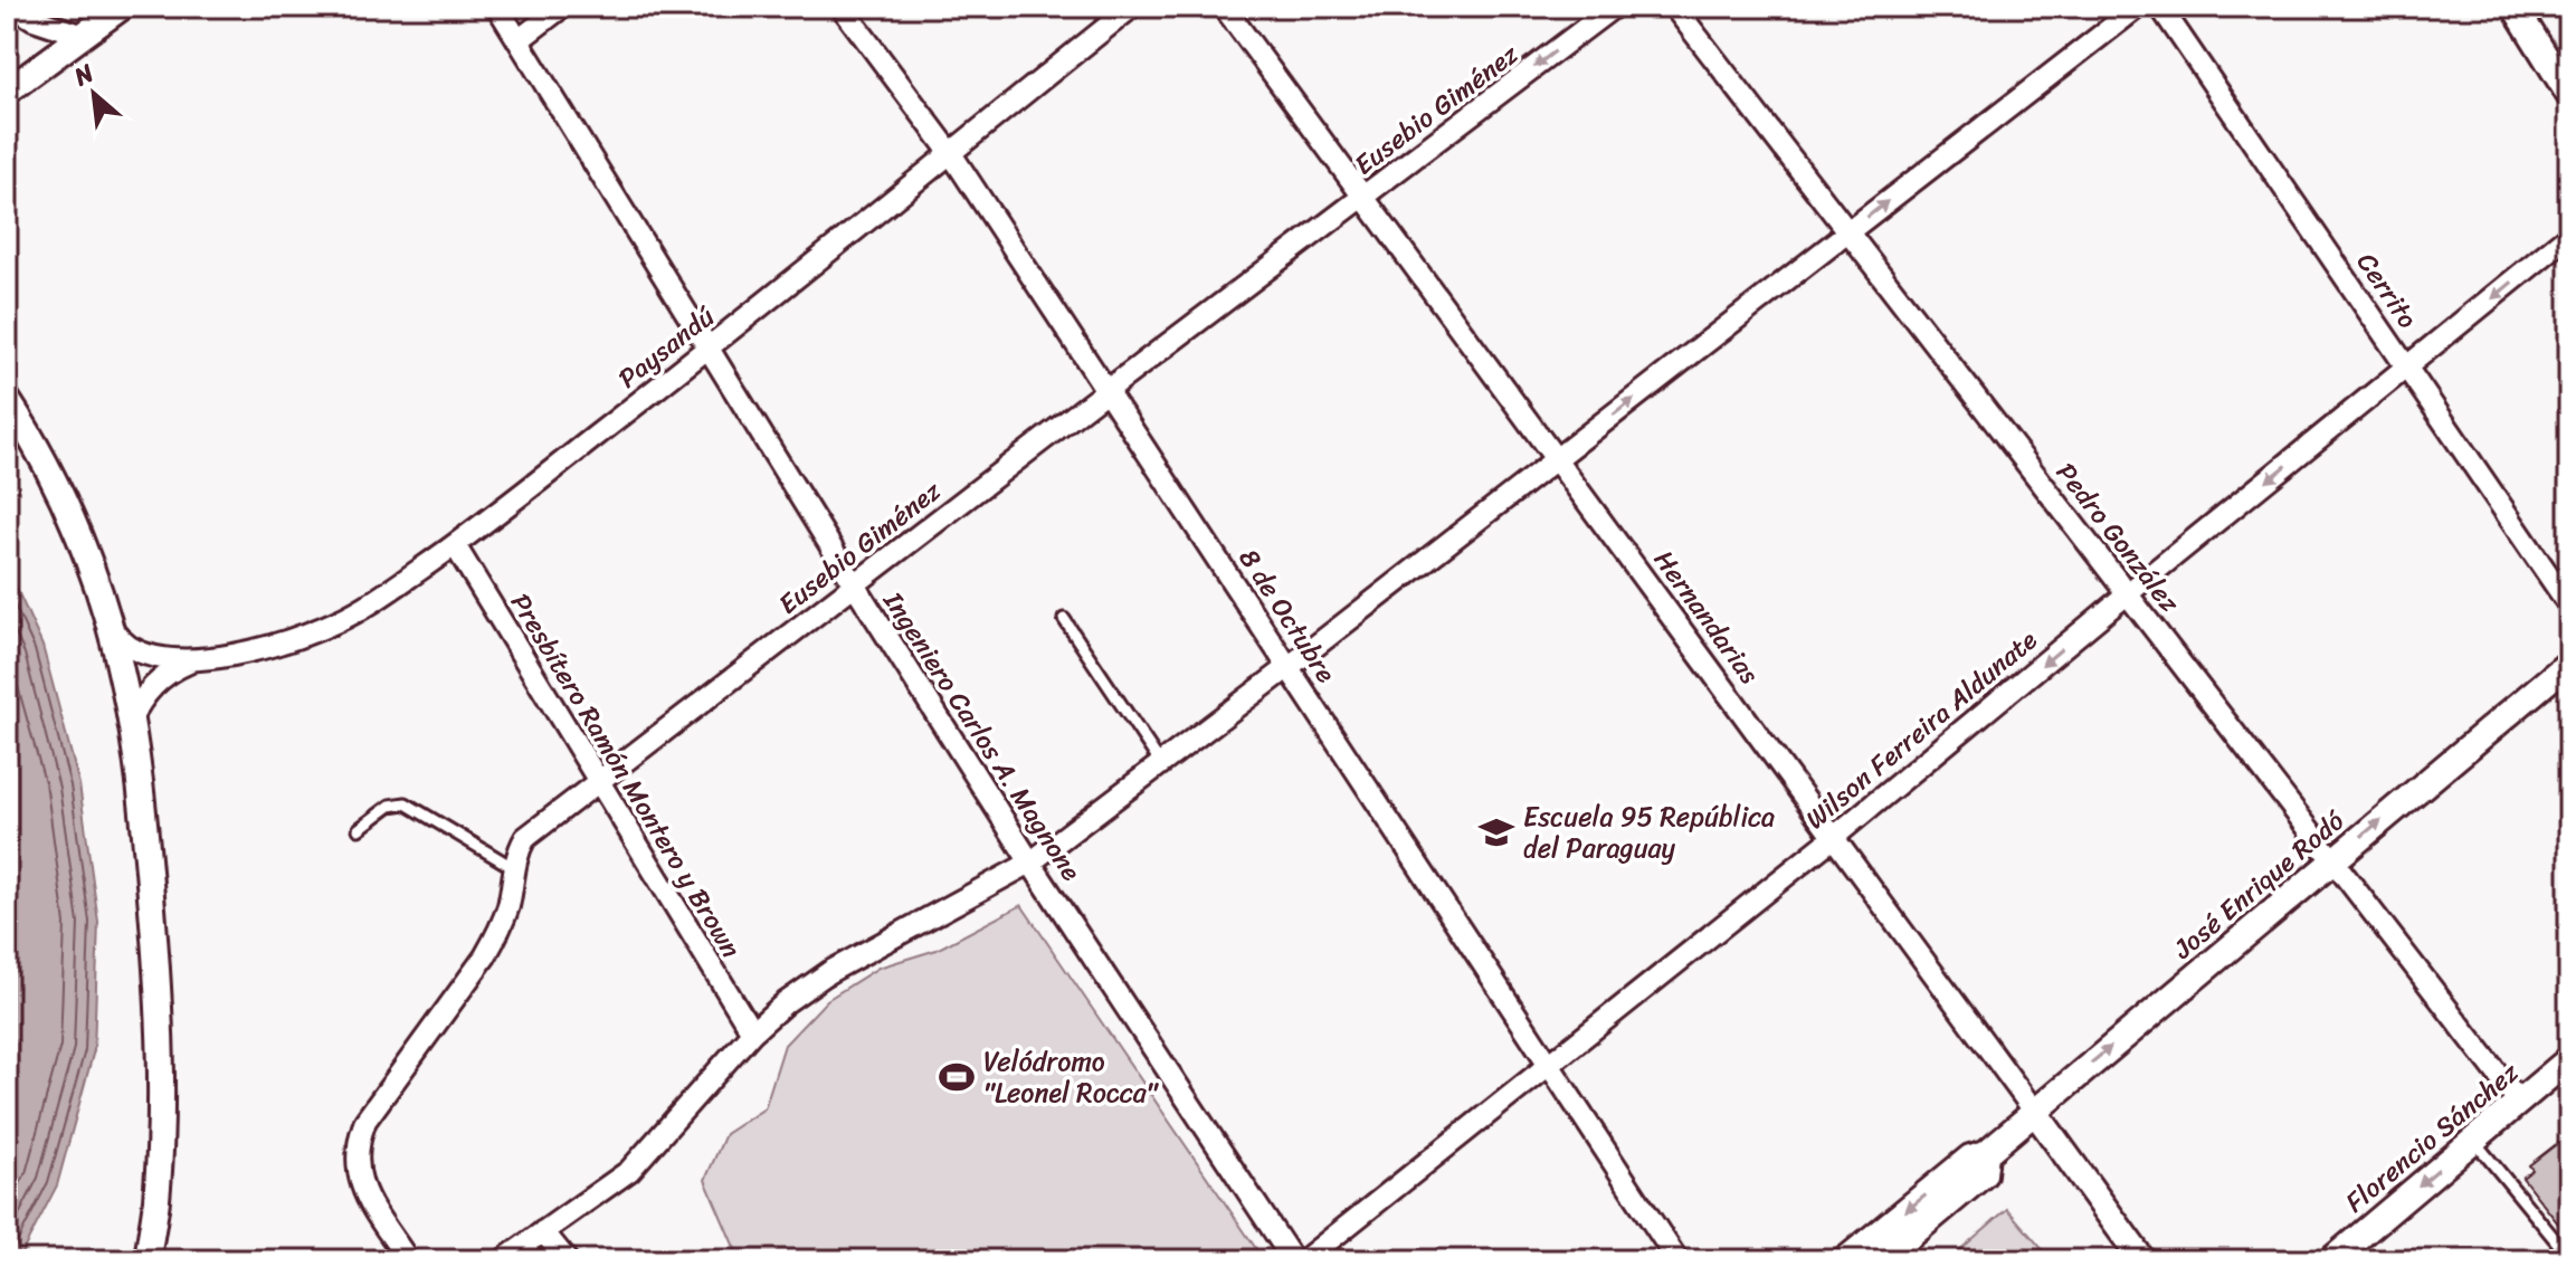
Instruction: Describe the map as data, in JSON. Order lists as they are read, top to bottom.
{
  "streets": {
    "street": [
      "Eusebio Giménez",
      "Cerrito",
      "Paysandú",
      "Pedro González",
      "8 de Octubre",
      "Hernandarias",
      "Wilson Ferreira Aldunate",
      "Ingeniero Carlos A. Magnone",
      "Presbítero Ramón Montero y Brown",
      "José Enrique Rodó",
      "Florencio Sánchez"
    ]
  },
  "crossings": [
    ["Eusebio Giménez", "8 de Octubre"],
    ["Eusebio Giménez", "Hernandarias"],
    ["Eusebio Giménez", "Ingeniero Carlos A. Magnone"],
    ["Eusebio Giménez", "Presbítero Ramón Montero y Brown"],
    ["Cerrito", "Wilson Ferreira Aldunate"],
    ["Paysandú", "8 de Octubre"],
    ["Paysandú", "Ingeniero Carlos A. Magnone"],
    ["Paysandú", "Presbítero Ramón Montero y Brown"],
    ["Pedro González", "Wilson Ferreira Aldunate"],
    ["Pedro González", "José Enrique Rodó"],
    ["Pedro González", "Florencio Sánchez"],
    ["8 de Octubre", "Wilson Ferreira Aldunate"],
    ["Hernandarias", "Wilson Ferreira Aldunate"],
    ["Hernandarias", "José Enrique Rodó"]
  ],
  "one_way": ["Wilson Ferreira Aldunate", "Florencio Sánchez"],
  "places": {
    "school or university": ["Escuela 95 República del Paraguay"],
    "sports": ["Velódromo \"Leonel Rocca\""]
  },
  "north": "top left"
}
